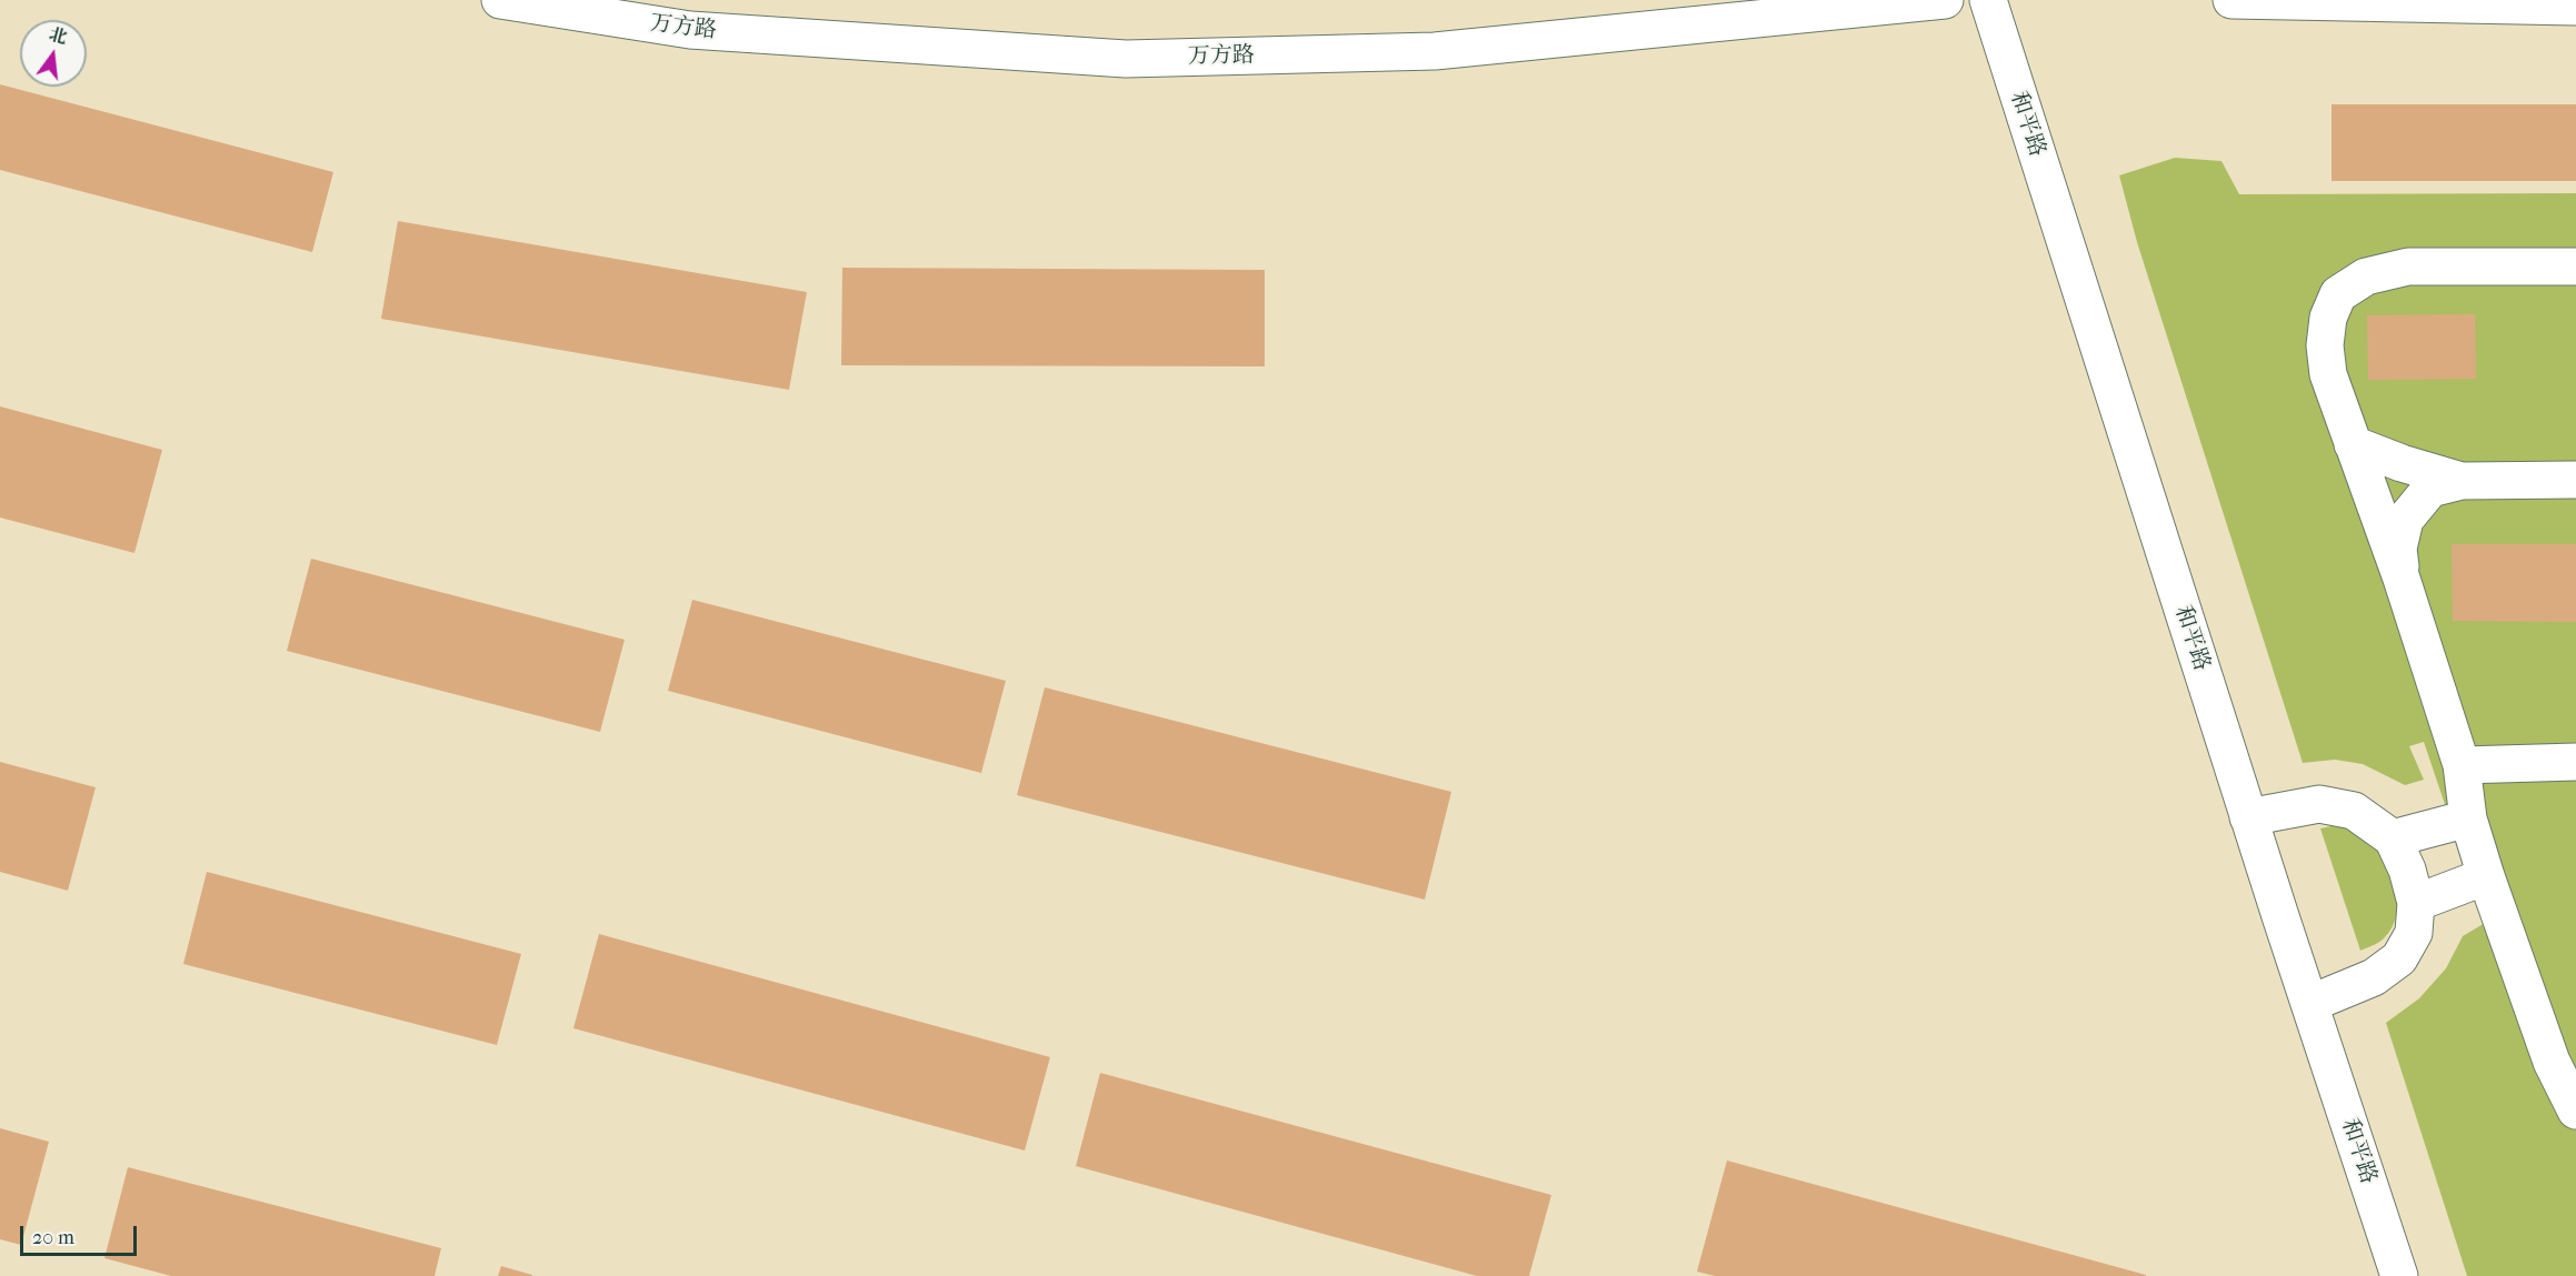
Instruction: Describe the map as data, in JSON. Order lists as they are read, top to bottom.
{
  "streets": {
    "street": ["万方路", "和平路"]
  },
  "scale_bar": "20 m",
  "north": "top"
}
